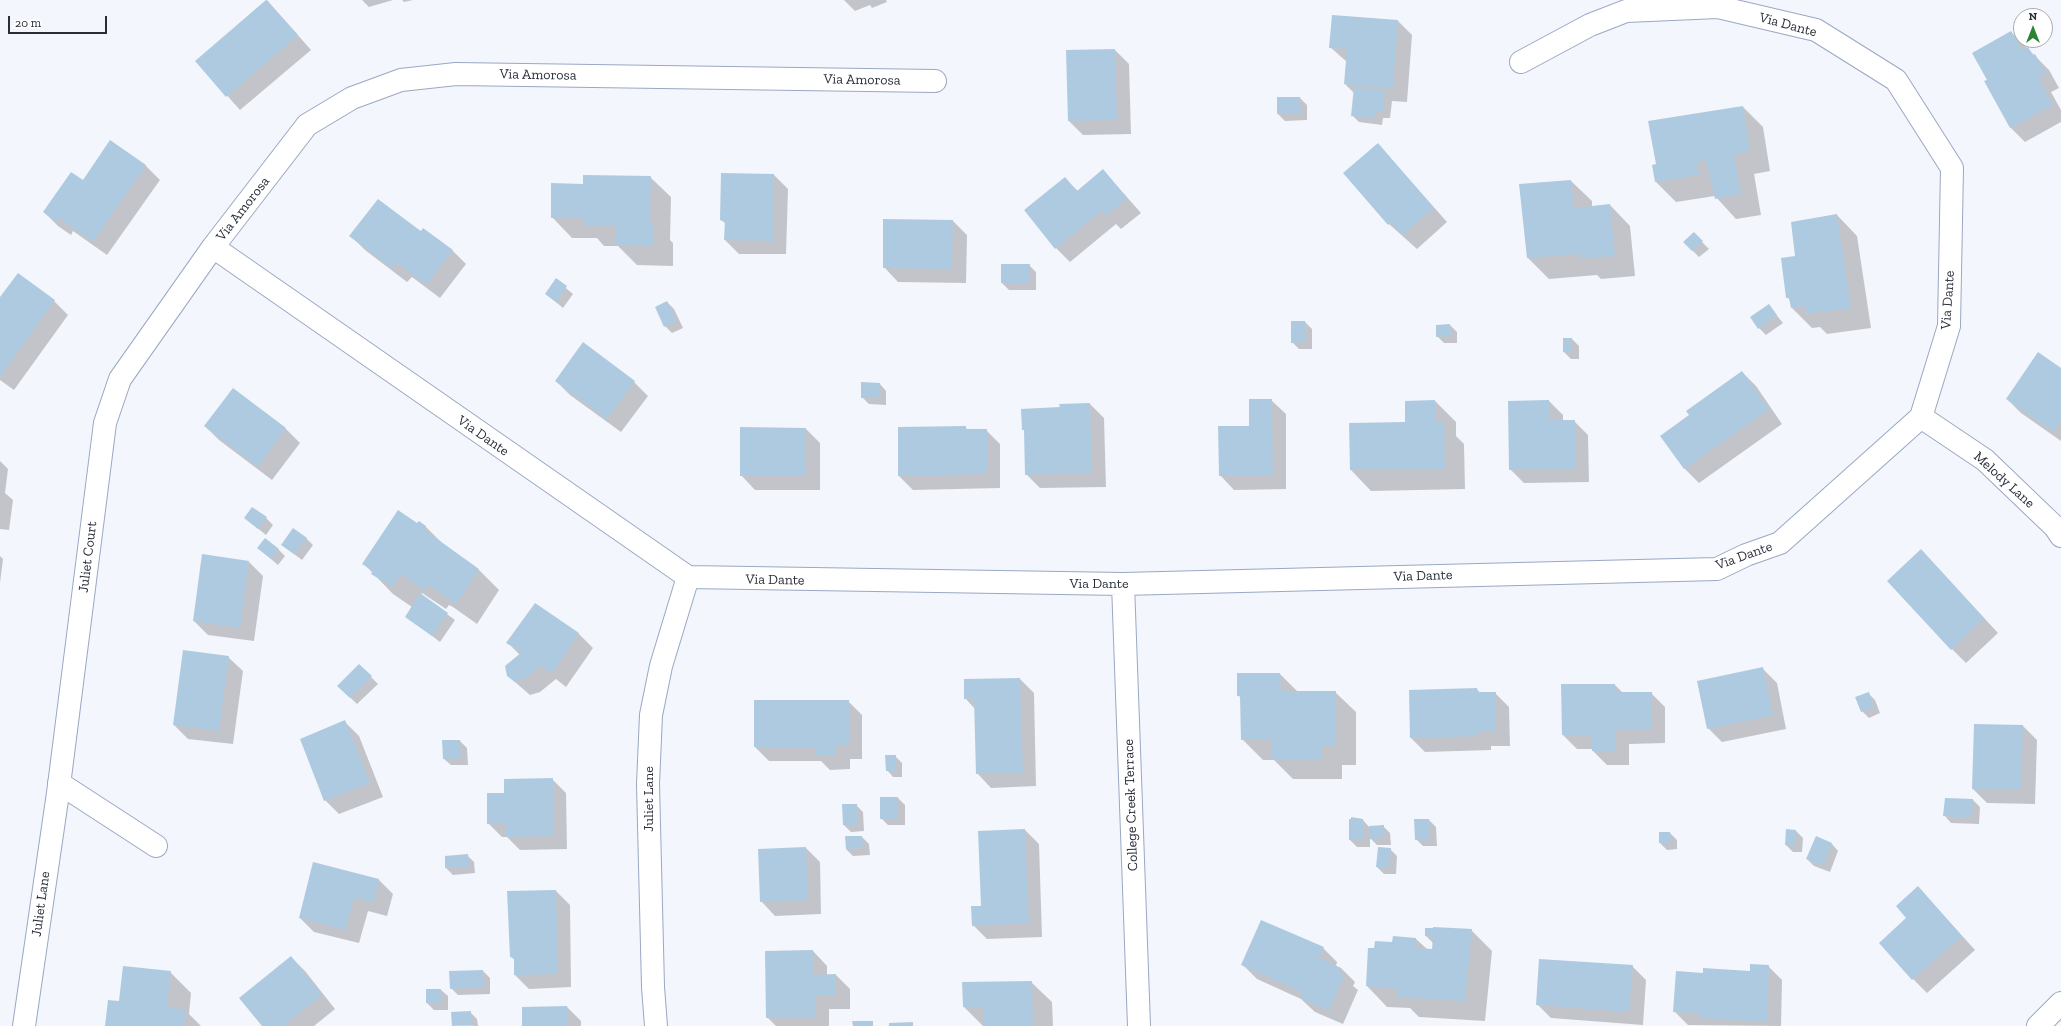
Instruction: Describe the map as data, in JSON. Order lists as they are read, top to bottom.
{
  "streets": {
    "street": [
      "Via Dante",
      "Via Amorosa",
      "Melody Lane",
      "Juliet Court",
      "Juliet Lane",
      "College Creek Terrace"
    ]
  },
  "crossings": [
    ["Via Dante", "Via Amorosa"],
    ["Via Dante", "Melody Lane"],
    ["Via Dante", "Juliet Court"],
    ["Via Dante", "Juliet Lane"],
    ["Via Dante", "College Creek Terrace"],
    ["Via Amorosa", "Juliet Court"],
    ["Juliet Court", "Juliet Lane"]
  ],
  "scale_bar": "20 m",
  "north": "top"
}
